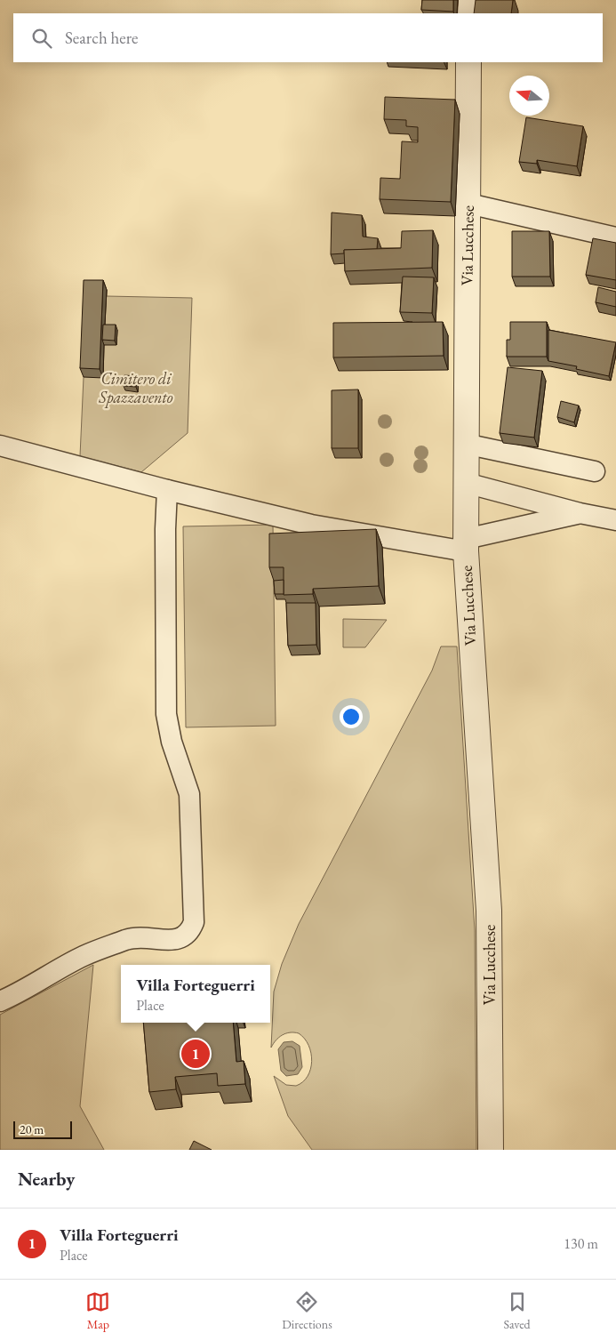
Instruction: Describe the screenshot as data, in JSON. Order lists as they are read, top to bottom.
{
  "streets": {
    "street": ["Via Lucchese"]
  },
  "parks": ["Cimitero di Spazzavento"],
  "scale_bar": "20 m",
  "north": "left",
  "page": {
    "search": "Search here",
    "popup": ["Villa Forteguerri", "Place"],
    "pins": "1",
    "scale": "20 m",
    "heading": "Nearby",
    "list": [
      {
        "mark": "1",
        "name": "Villa Forteguerri",
        "note": "Place",
        "value": "130 m"
      }
    ],
    "nav": ["Map", "Directions", "Saved"]
  }
}
